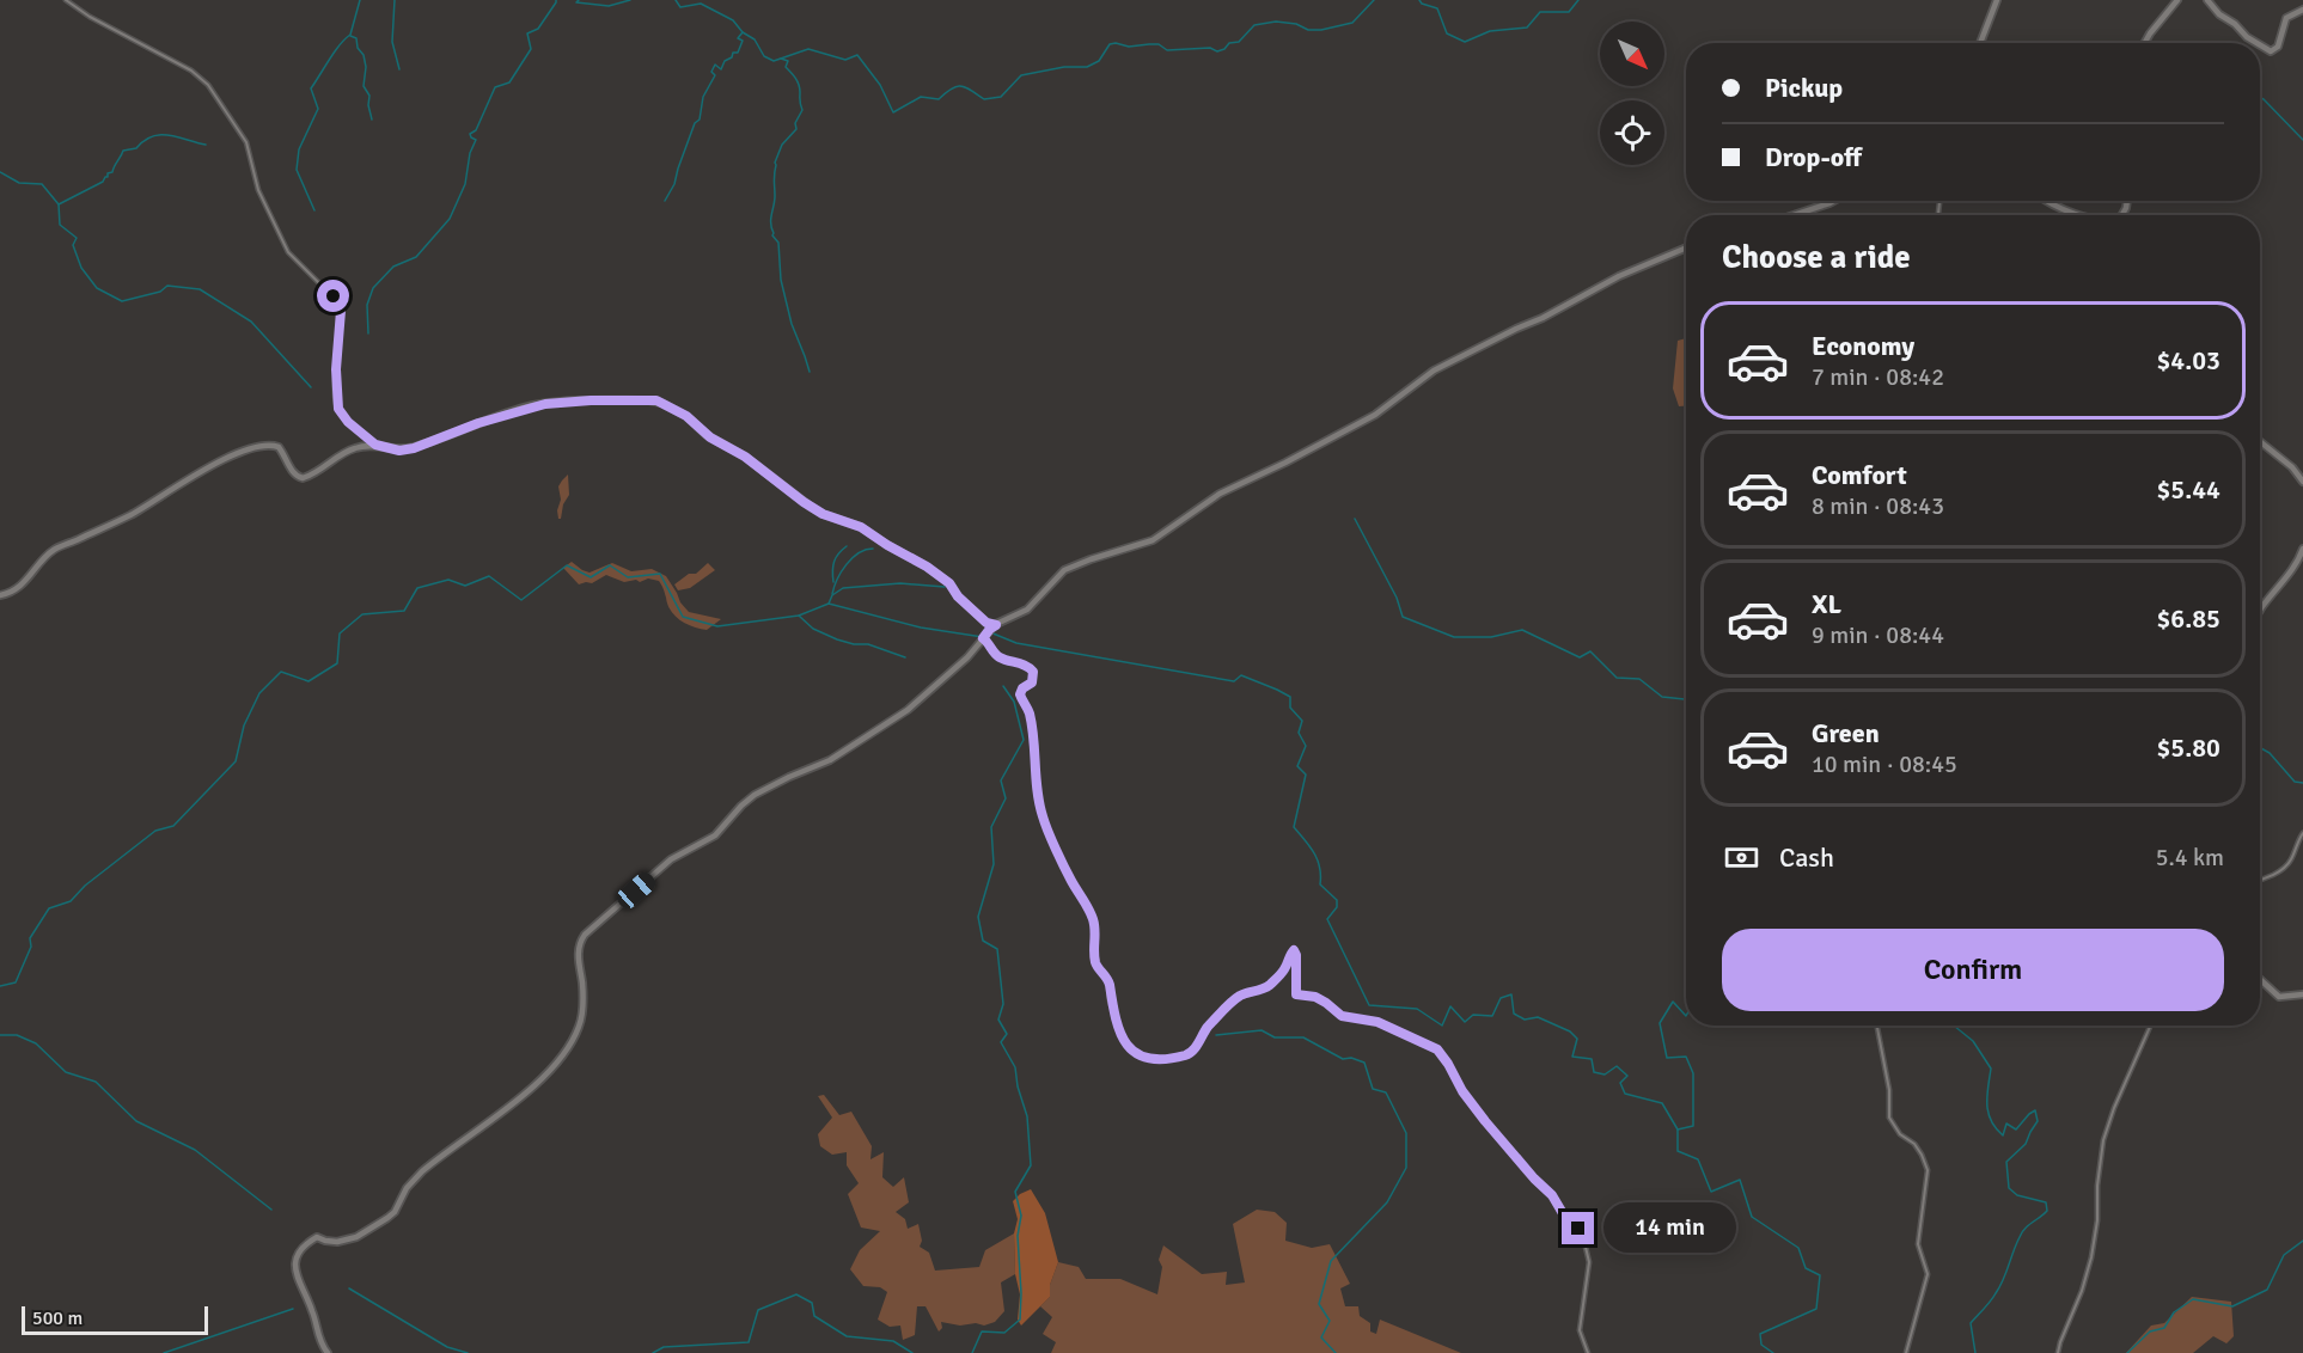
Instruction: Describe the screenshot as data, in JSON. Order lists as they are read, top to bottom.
{
  "scale_bar": "500 m",
  "north": "bottom right",
  "page": {
    "banner": ["Pickup", "Drop-off"],
    "heading": "Choose a ride",
    "list": [
      {
        "name": "Economy",
        "note": "7 min · 08:42",
        "value": "$4.03"
      },
      {
        "name": "Comfort",
        "note": "8 min · 08:43",
        "value": "$5.44"
      },
      {
        "name": "XL",
        "note": "9 min · 08:44",
        "value": "$6.85"
      },
      {
        "name": "Green",
        "note": "10 min · 08:45",
        "value": "$5.80"
      }
    ],
    "pay": ["Cash", "5.4 km"],
    "buttons": "Confirm",
    "bubble": "14 min",
    "scale": "500 m"
  }
}
